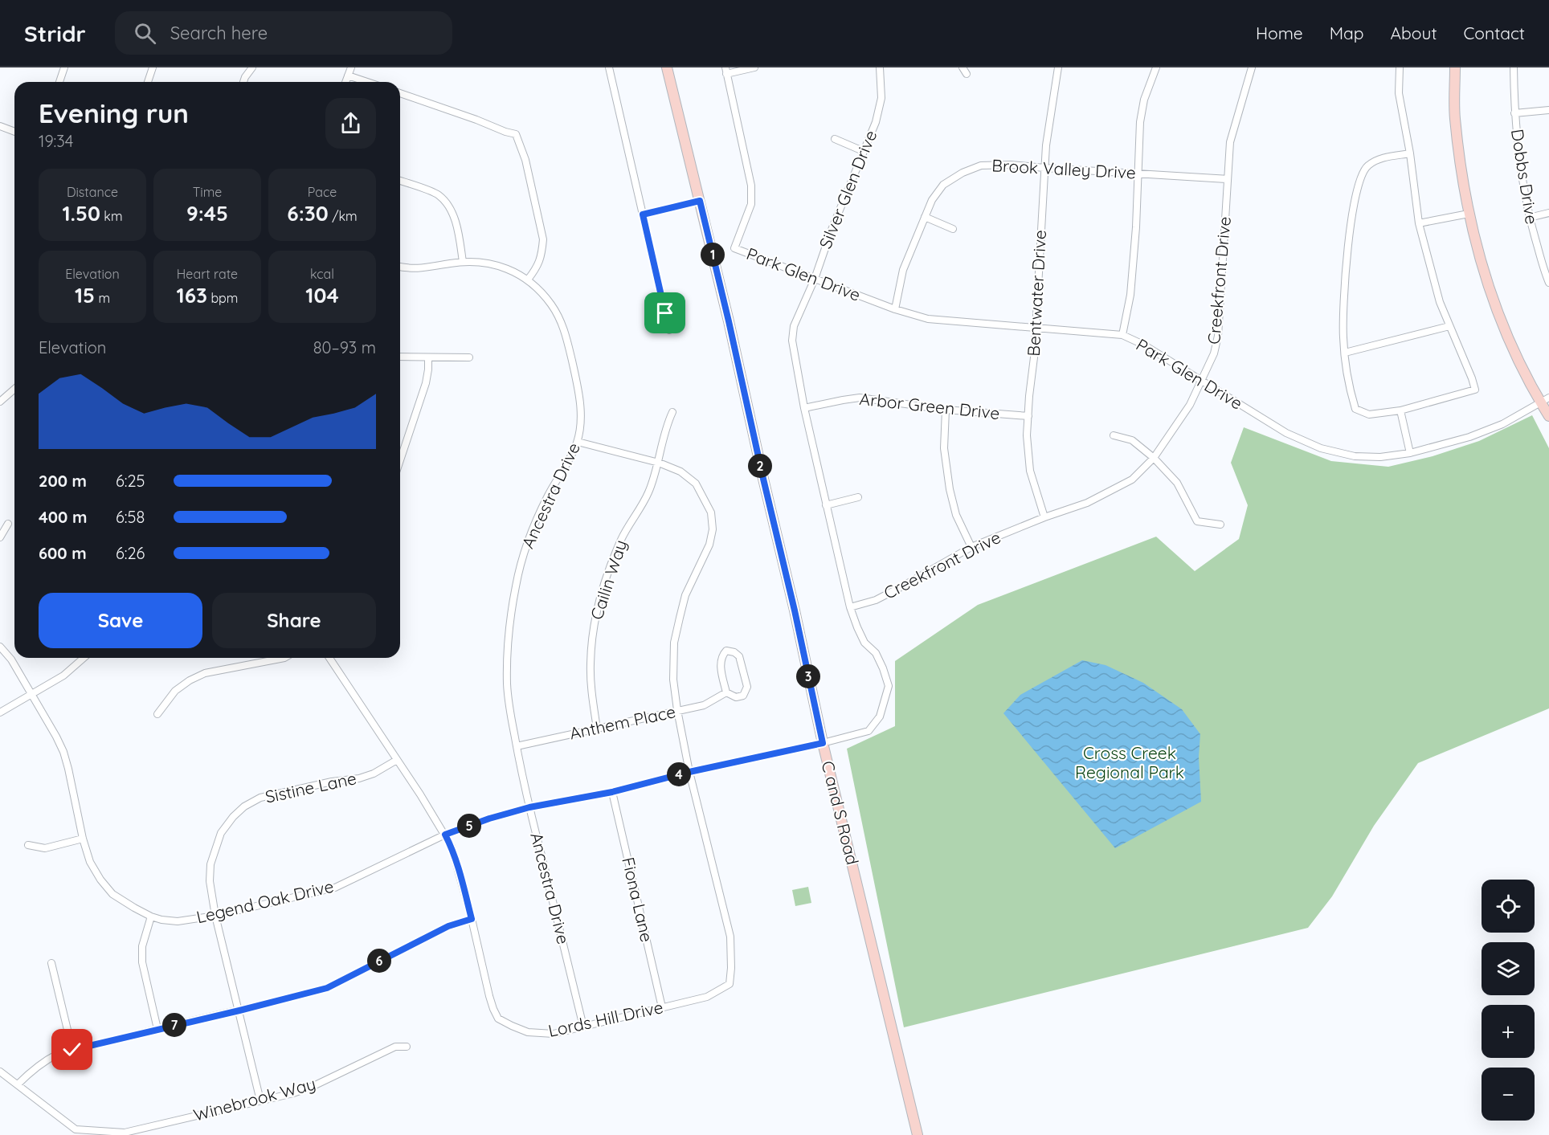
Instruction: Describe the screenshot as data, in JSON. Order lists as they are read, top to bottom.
{
  "streets": {
    "main road": ["C and S Road"],
    "street": [
      "Brook Valley Drive",
      "Dobbs Drive",
      "Silver Glen Drive",
      "Park Glen Drive",
      "Creekfront Drive",
      "Bentwater Drive",
      "Arbor Green Drive",
      "Ancestra Drive",
      "Cailin Way",
      "Anthem Place",
      "Sistine Lane",
      "Fiona Lane",
      "Legend Oak Drive",
      "Lords Hill Drive",
      "Winebrook Way"
    ]
  },
  "crossings": [
    ["Brook Valley Drive", "Park Glen Drive"],
    ["Brook Valley Drive", "Creekfront Drive"],
    ["Brook Valley Drive", "Bentwater Drive"],
    ["Silver Glen Drive", "Park Glen Drive"],
    ["Silver Glen Drive", "Creekfront Drive"],
    ["Silver Glen Drive", "Arbor Green Drive"],
    ["Silver Glen Drive", "C and S Road"],
    ["Silver Glen Drive", "Legend Oak Drive"],
    ["Park Glen Drive", "Creekfront Drive"],
    ["Park Glen Drive", "Bentwater Drive"],
    ["Creekfront Drive", "Bentwater Drive"],
    ["Bentwater Drive", "Arbor Green Drive"],
    ["Ancestra Drive", "Anthem Place"],
    ["Ancestra Drive", "Legend Oak Drive"],
    ["Ancestra Drive", "Lords Hill Drive"],
    ["Cailin Way", "Anthem Place"],
    ["Sistine Lane", "Legend Oak Drive"],
    ["Sistine Lane", "Lords Hill Drive"],
    ["Sistine Lane", "Winebrook Way"],
    ["C and S Road", "Legend Oak Drive"],
    ["Fiona Lane", "Legend Oak Drive"],
    ["Fiona Lane", "Lords Hill Drive"],
    ["Legend Oak Drive", "Lords Hill Drive"]
  ],
  "parks": ["Cross Creek Regional Park"],
  "page": {
    "header": "Stridr",
    "search": "Search here",
    "nav": [
      "Home",
      "Map",
      "About",
      "Contact"
    ],
    "heading": ["Evening run", "19:34"],
    "stats": [
      ["Distance", "1.50 km"],
      ["Time", "9:45"],
      ["Pace", "6:30 /km"],
      ["Elevation", "15 m"],
      ["Heart rate", "163 bpm"],
      ["kcal", "104"]
    ],
    "pins": [
      "1",
      "2",
      "3",
      "4",
      "5",
      "6",
      "7"
    ],
    "chart": ["Elevation", "80–93 m"],
    "list": [
      {
        "name": "200 m",
        "note": "6:25"
      },
      {
        "name": "400 m",
        "note": "6:58"
      },
      {
        "name": "600 m",
        "note": "6:26"
      }
    ],
    "buttons": ["Save", "Share"],
    "map_buttons": ["+", "−"]
  }
}
